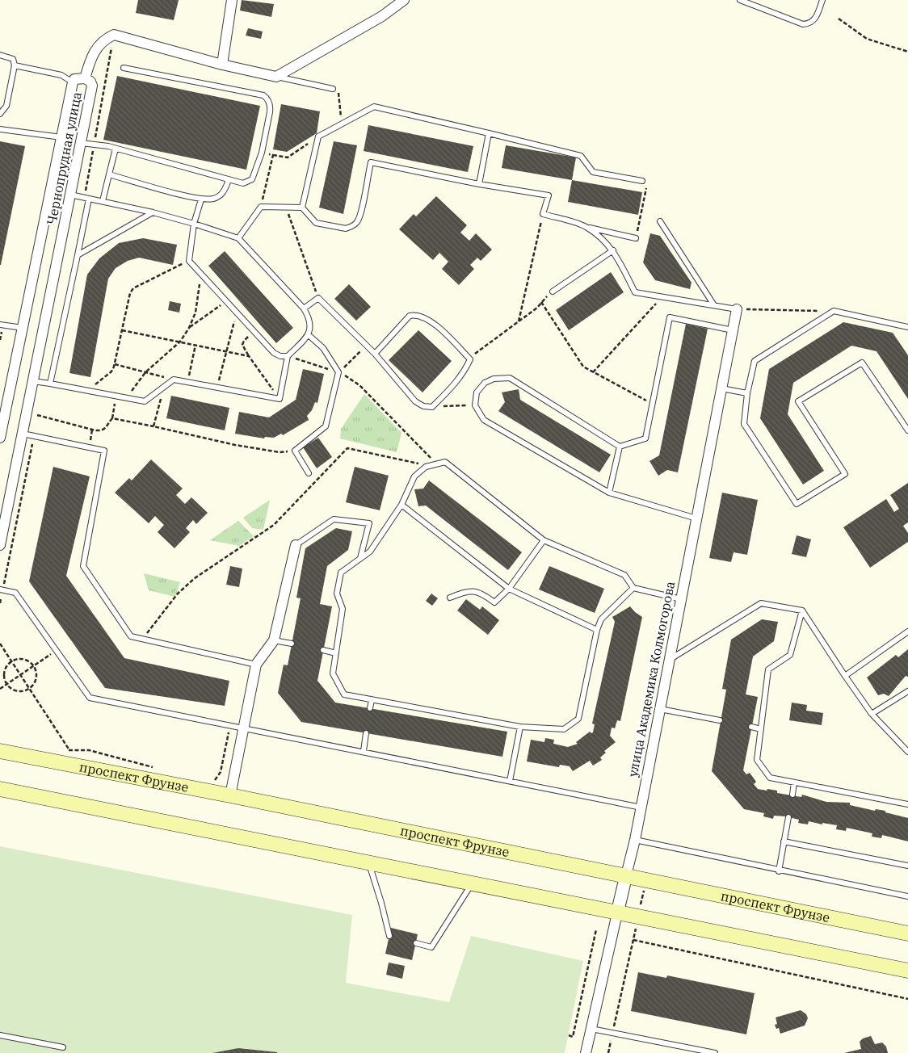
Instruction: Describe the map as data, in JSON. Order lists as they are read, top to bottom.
{
  "streets": {
    "main road": ["проспект Фрунзе"],
    "street": ["Чернопрудная улица", "улица Академика Колмогорова"]
  },
  "crossings": [
    ["улица Академика Колмогорова", "проспект Фрунзе"]
  ]
}
